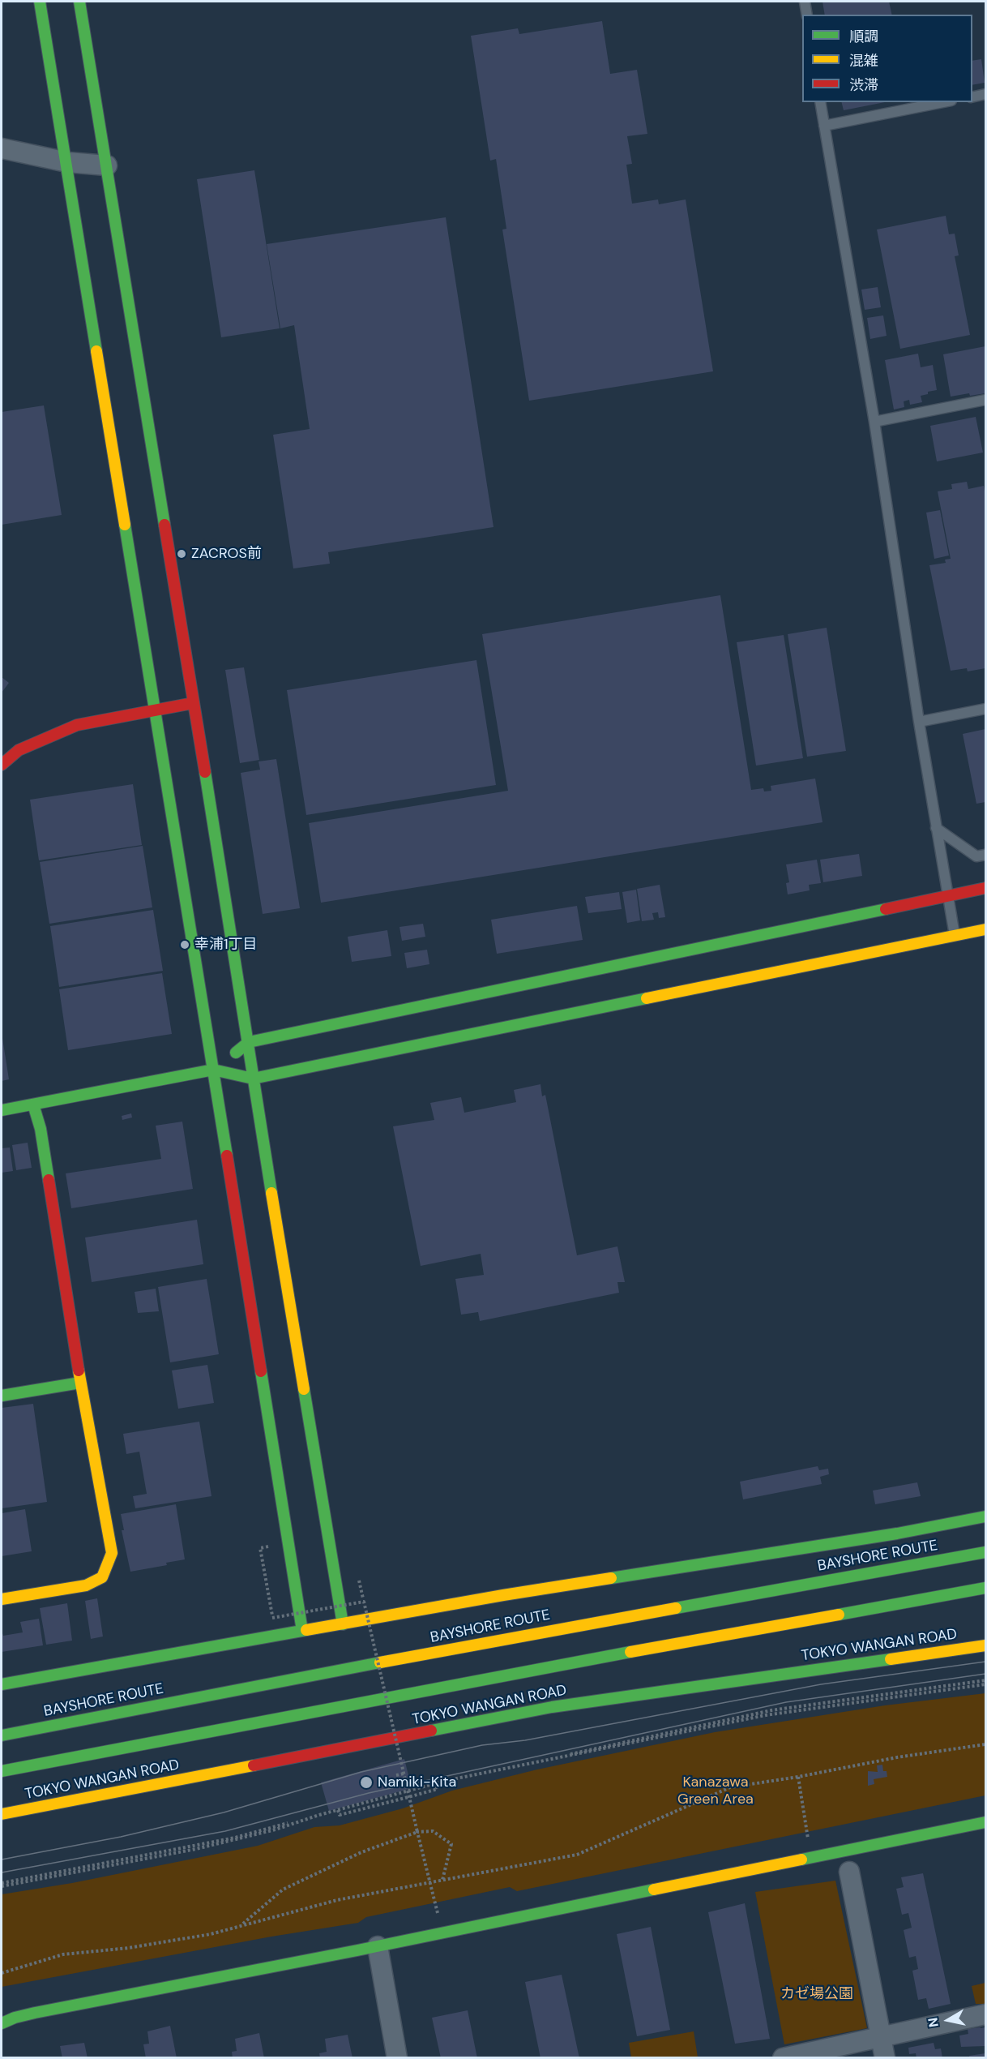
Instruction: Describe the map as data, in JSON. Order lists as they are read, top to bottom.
{
  "streets": {
    "main road": ["BAYSHORE ROUTE", "TOKYO WANGAN ROAD"]
  },
  "parks": ["Kanazawa Green Area", "カゼ場公園"],
  "places": ["ZACROS前", "幸浦1丁目", "Namiki-Kita"],
  "legend": ["順調", "混雑", "渋滞"],
  "north": "left"
}
